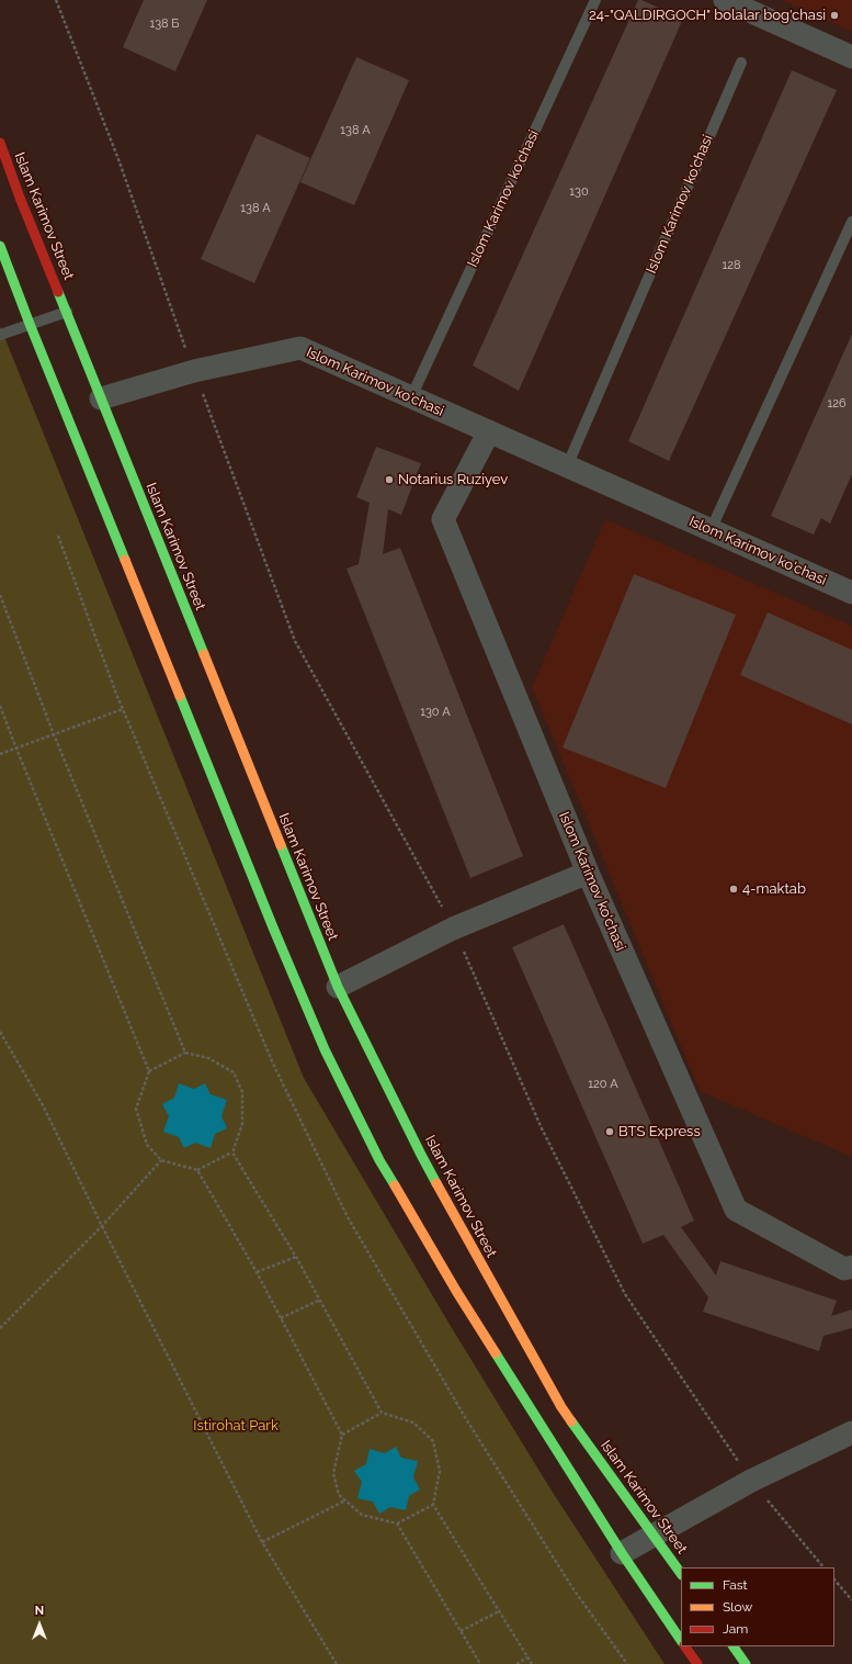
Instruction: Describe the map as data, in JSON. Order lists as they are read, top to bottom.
{
  "streets": {
    "main road": ["Islam Karimov Street"],
    "street": ["Islom Karimov ko‘chasi", "Islom Karimov ko'chasi"]
  },
  "crossings": [
    ["Islom Karimov ko‘chasi", "Islom Karimov ko'chasi"],
    ["Islom Karimov ko'chasi", "Islam Karimov Street"]
  ],
  "parks": ["Istirohat Park"],
  "places": [
    "24-\"QALDIRGOCH\" bolalar bog'chasi",
    "Notarius Ruziyev",
    "4-maktab",
    "BTS Express"
  ],
  "house_numbers": [
    "138 Б",
    "138 А",
    "130",
    "138 А",
    "128",
    "126",
    "130 А",
    "120 А"
  ],
  "legend": ["Fast", "Slow", "Jam"],
  "north": "top"
}
